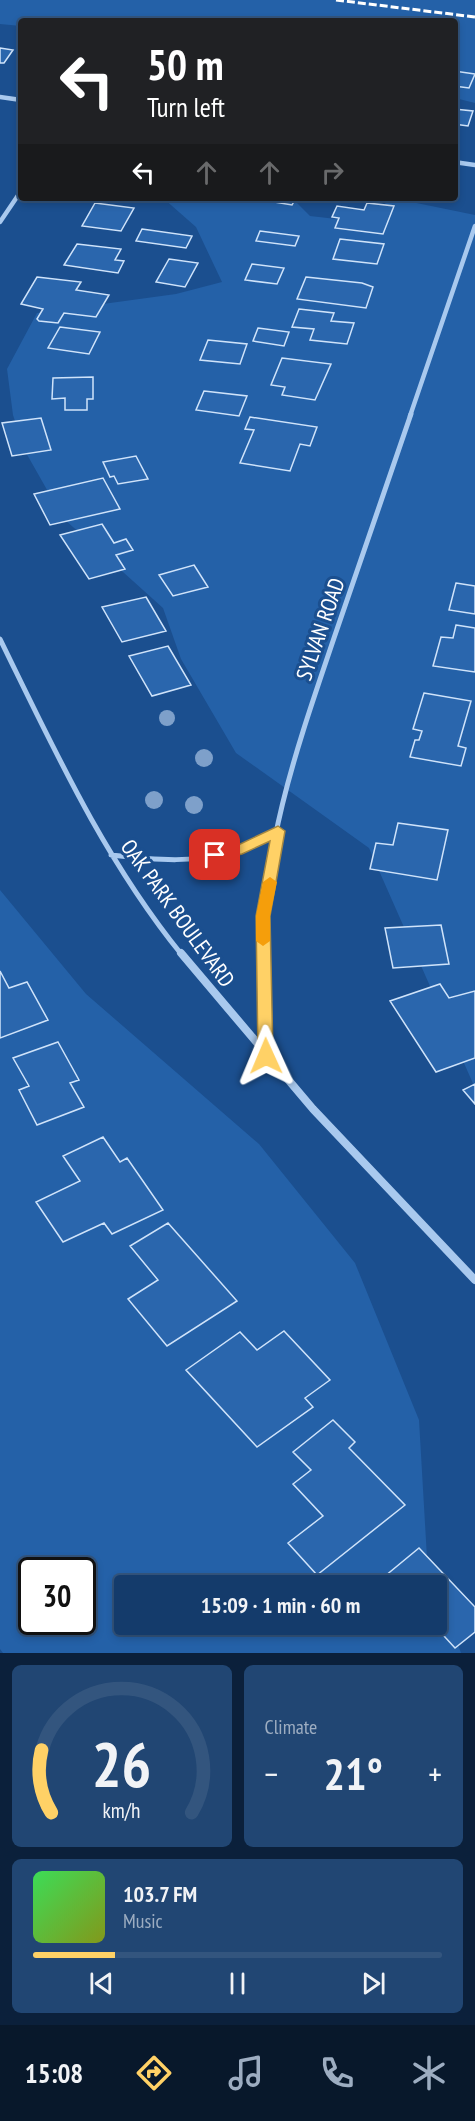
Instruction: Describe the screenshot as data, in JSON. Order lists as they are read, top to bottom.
{
  "streets": {
    "street": ["SYLVAN ROAD", "OAK PARK BOULEVARD"]
  },
  "crossings": [
    ["SYLVAN ROAD", "OAK PARK BOULEVARD"]
  ],
  "page": {
    "turn": ["50 m", "Turn left"],
    "limit": "30",
    "trip": "15:09 · 1 min · 60 m",
    "tile": "Climate",
    "heat": ["−", "21°", "+"],
    "song": ["103.7 FM", "Music"],
    "tabs": "15:08",
    "gauge": ["26", "km/h"]
  }
}
